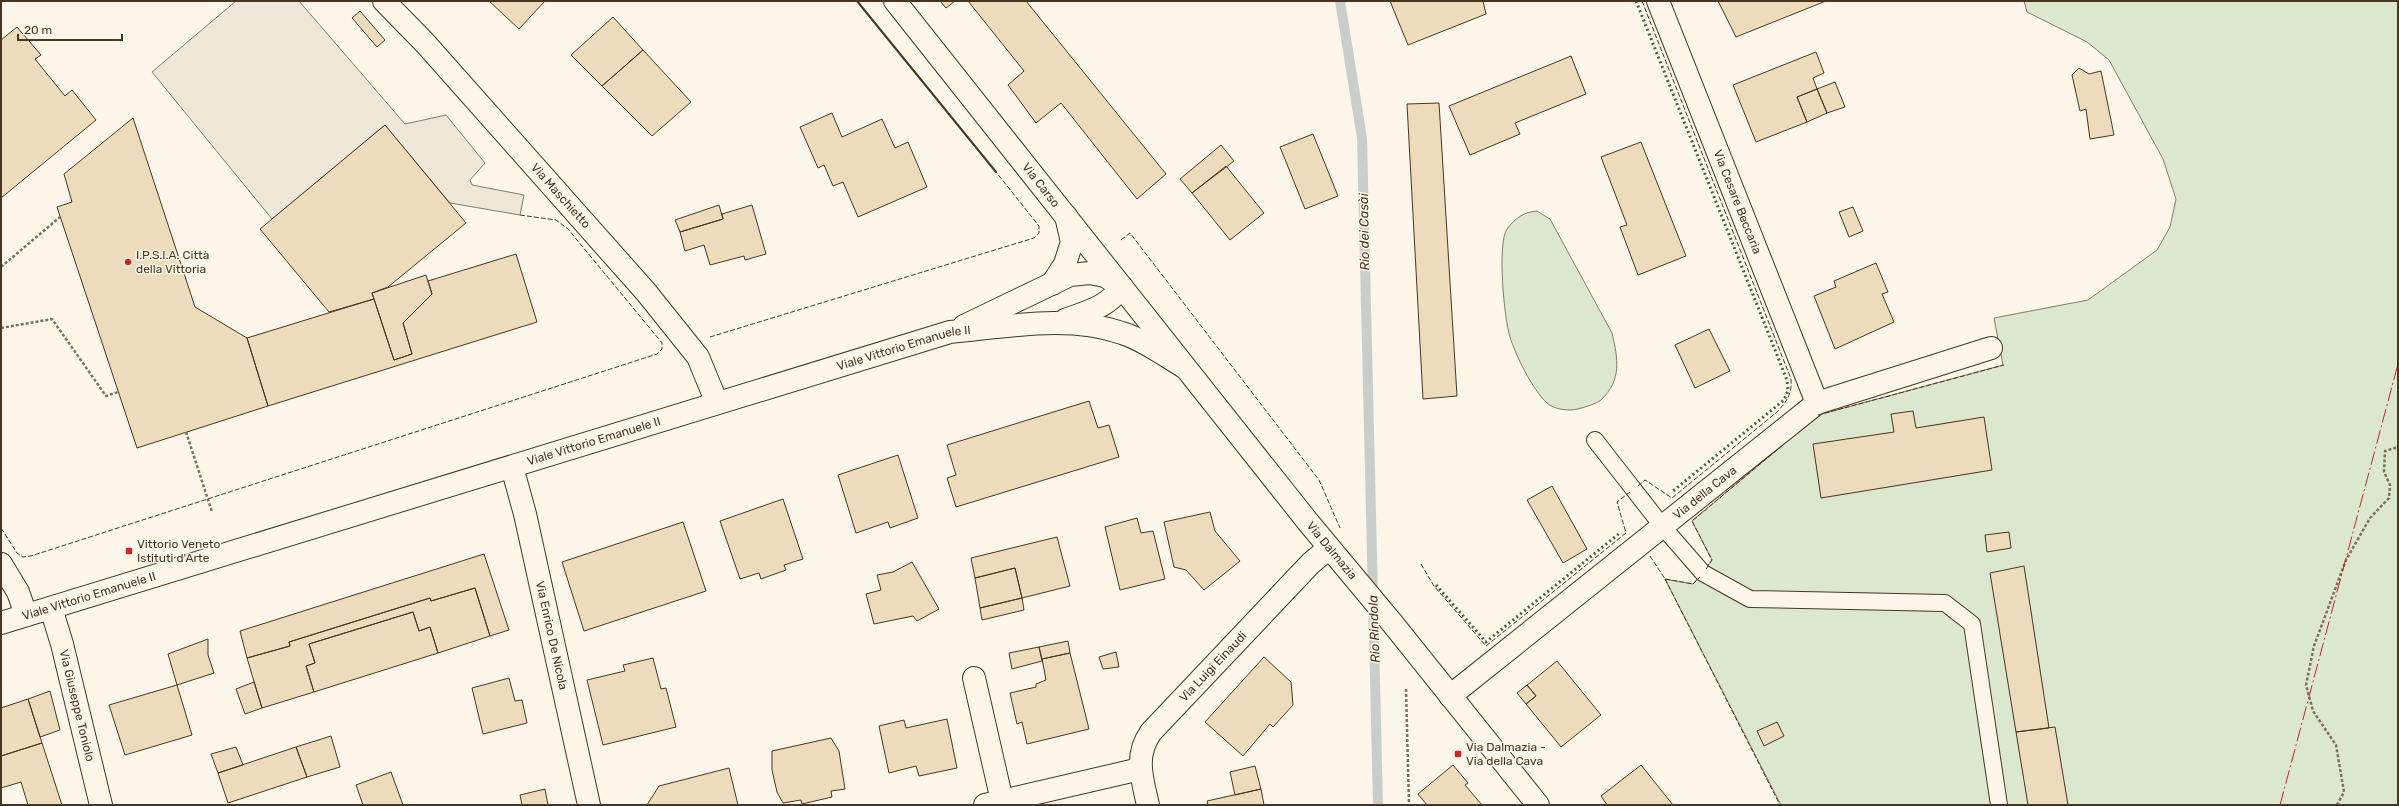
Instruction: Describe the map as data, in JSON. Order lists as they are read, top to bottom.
{
  "streets": {
    "street": [
      "Via Carso",
      "Via Maschietto",
      "Via Cesare Beccaria",
      "Viale Vittorio Emanuele II",
      "Via della Cava",
      "Via Dalmazia",
      "Via Enrico De Nicola",
      "Via Luigi Einaudi",
      "Via Giuseppe Toniolo"
    ]
  },
  "crossings": [
    ["Via Carso", "Viale Vittorio Emanuele II"],
    ["Via Carso", "Via Dalmazia"],
    ["Via Maschietto", "Viale Vittorio Emanuele II"],
    ["Via Cesare Beccaria", "Via della Cava"],
    ["Viale Vittorio Emanuele II", "Via Dalmazia"],
    ["Viale Vittorio Emanuele II", "Via Enrico De Nicola"],
    ["Viale Vittorio Emanuele II", "Via Giuseppe Toniolo"],
    ["Via della Cava", "Via Dalmazia"],
    ["Via Dalmazia", "Via Luigi Einaudi"]
  ],
  "water": ["Rio dei Casài", "Rio Rindola"],
  "places": {
    "other": ["I.P.S.I.A. Città della Vittoria"],
    "transit": ["Vittorio Veneto Istituti d'Arte", "Via Dalmazia - Via della Cava"]
  },
  "scale_bar": "20 m"
}
